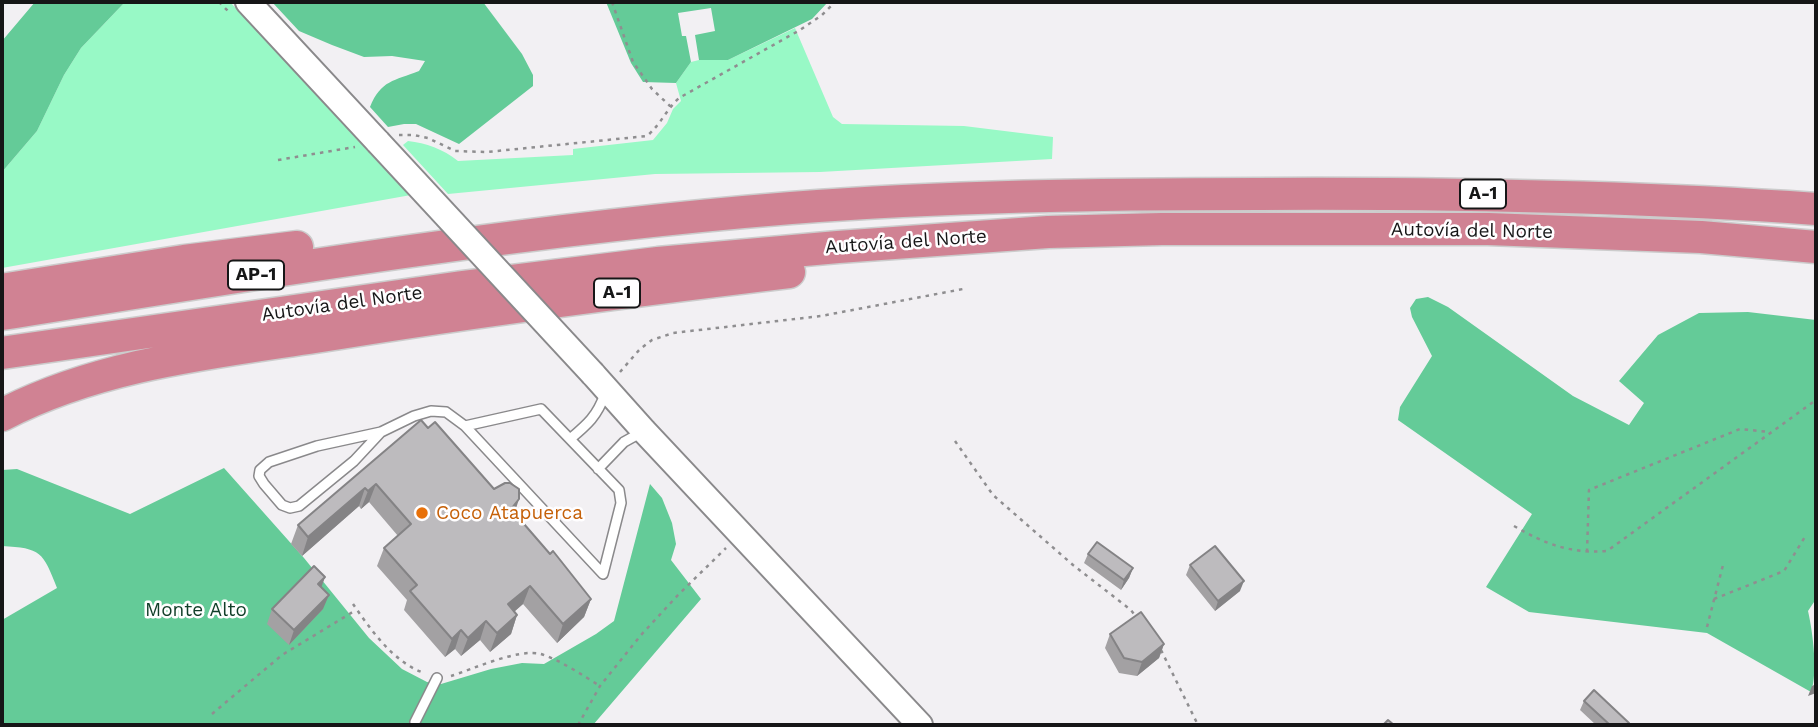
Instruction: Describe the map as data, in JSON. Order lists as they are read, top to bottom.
{
  "streets": {
    "highway": ["A-1", "Autovía del Norte", "AP-1"]
  },
  "crossings": [
    ["A-1", "Autovía del Norte"]
  ],
  "parks": ["Monte Alto"],
  "places": ["Coco Atapuerca"]
}
